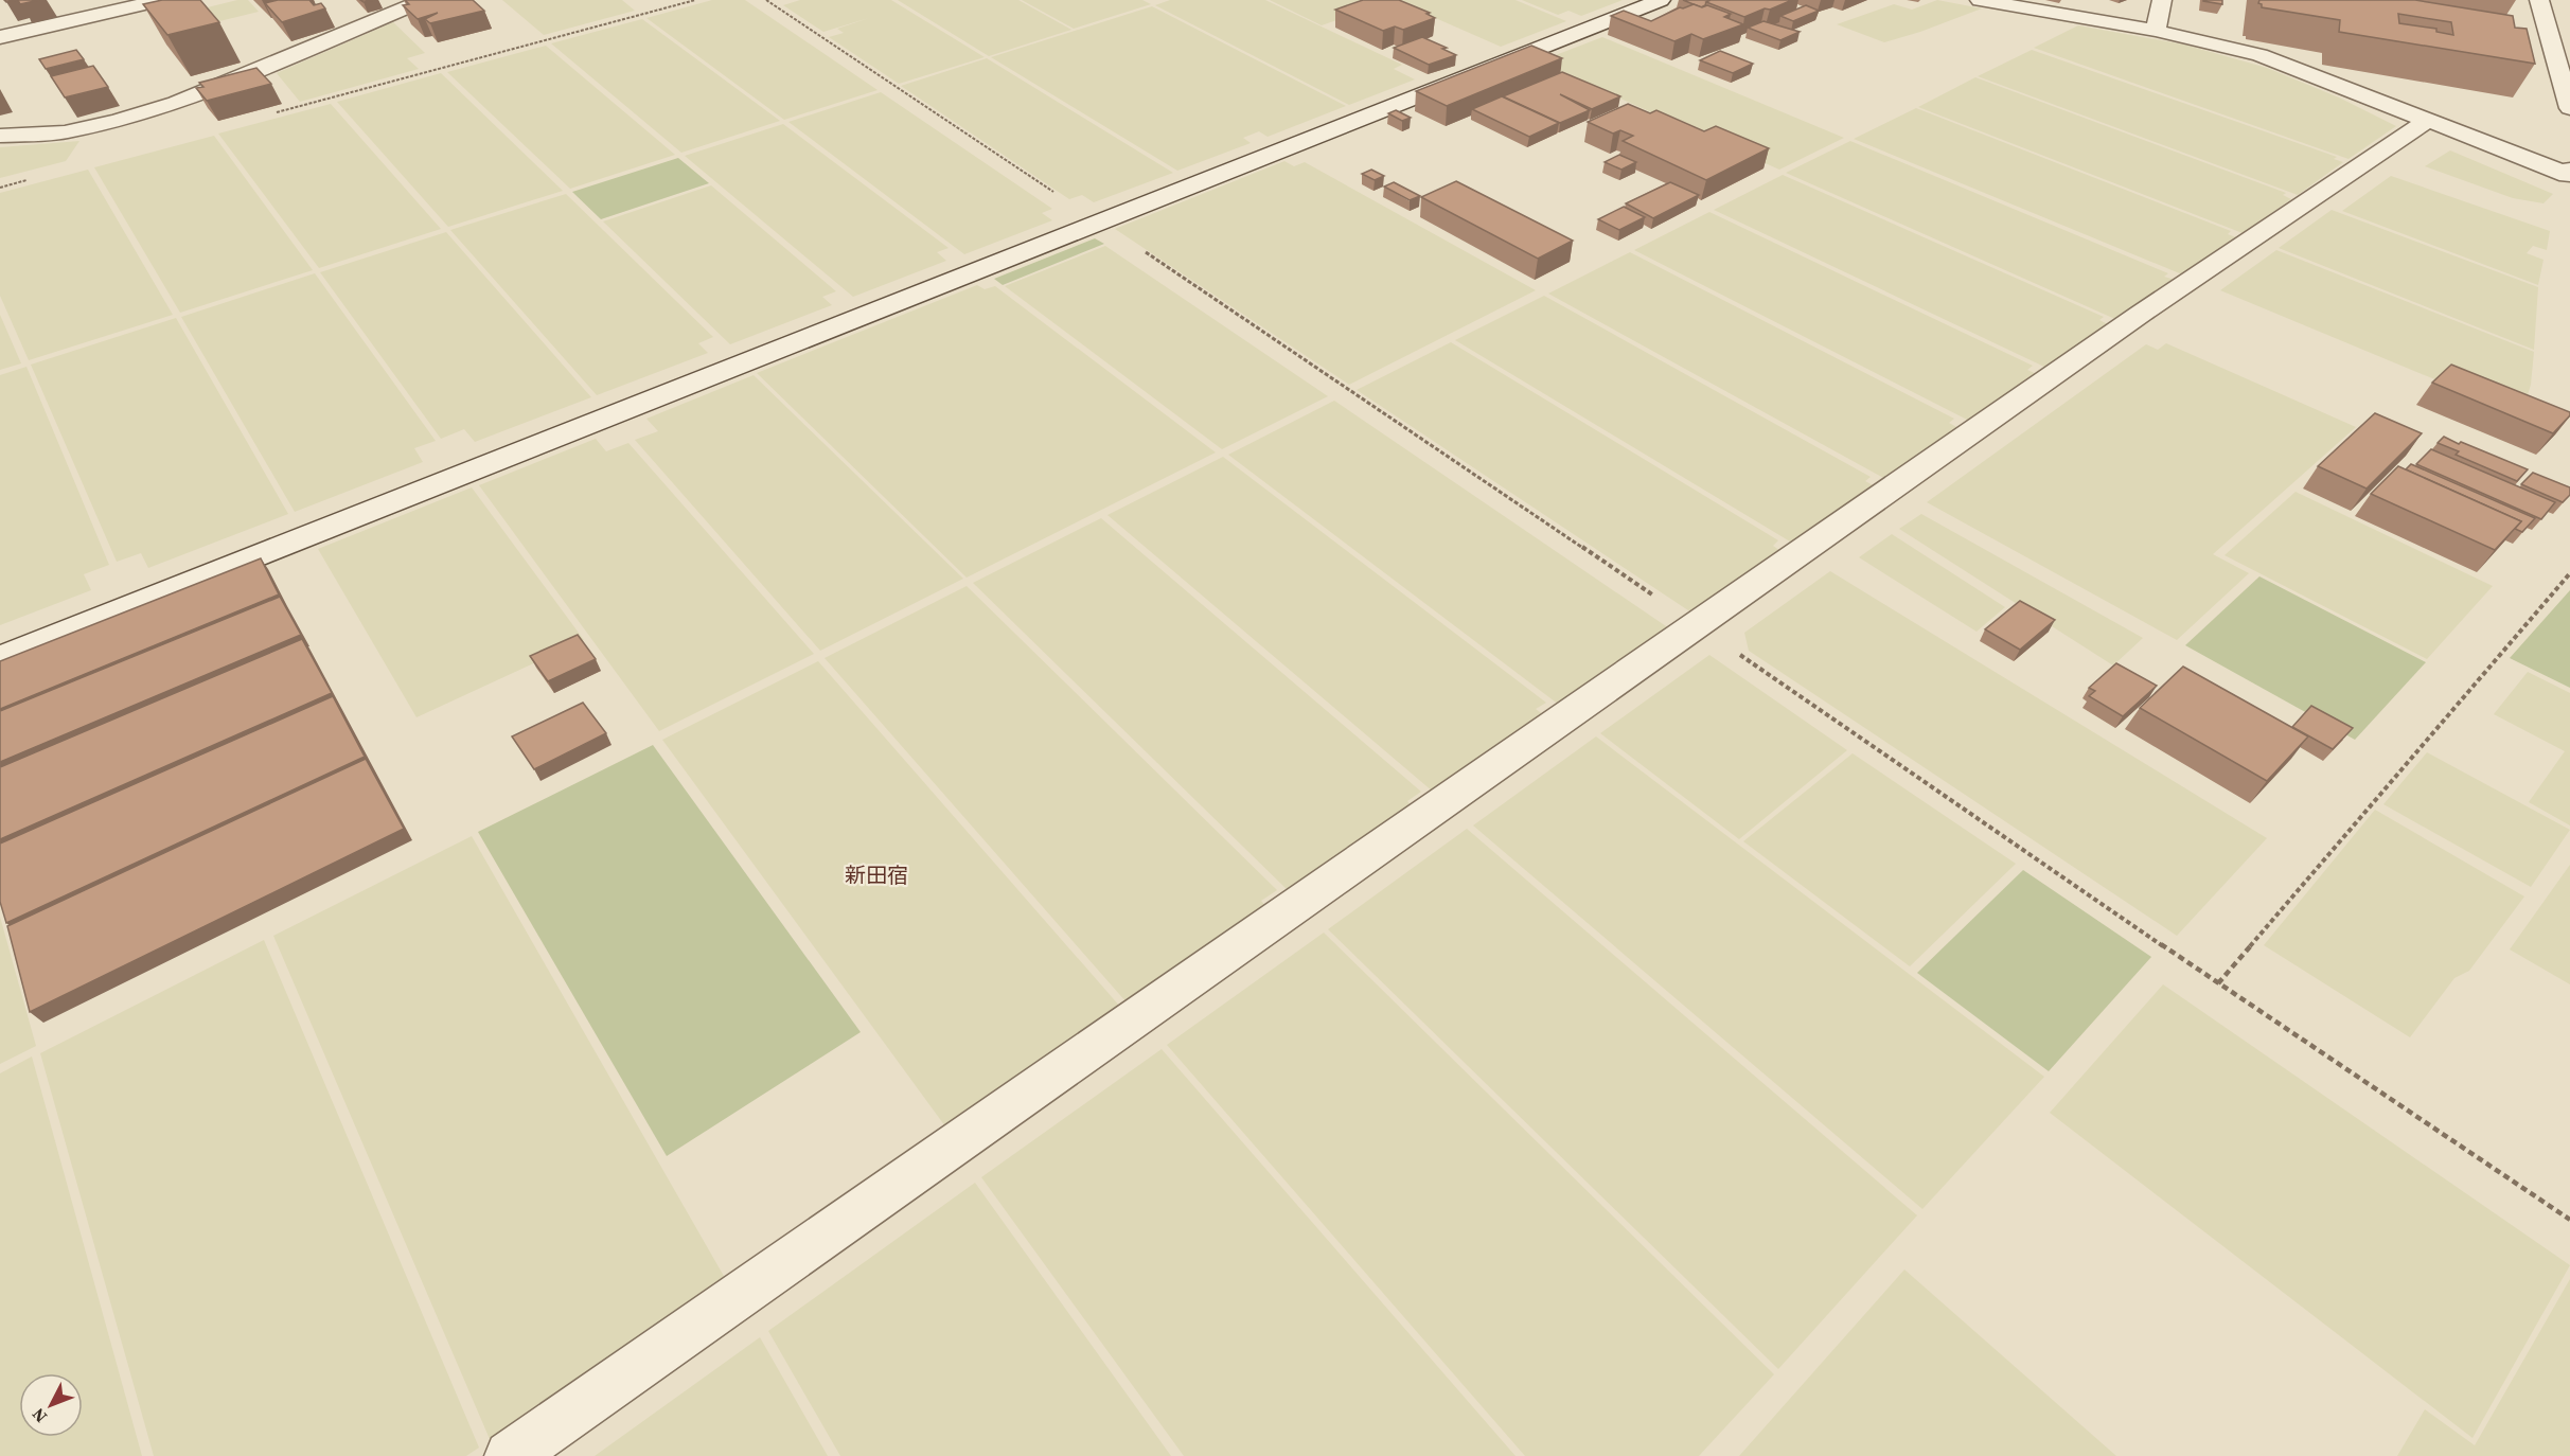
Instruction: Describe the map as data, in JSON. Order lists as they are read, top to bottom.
{
  "districts": ["新田宿"],
  "north": "bottom left"
}
